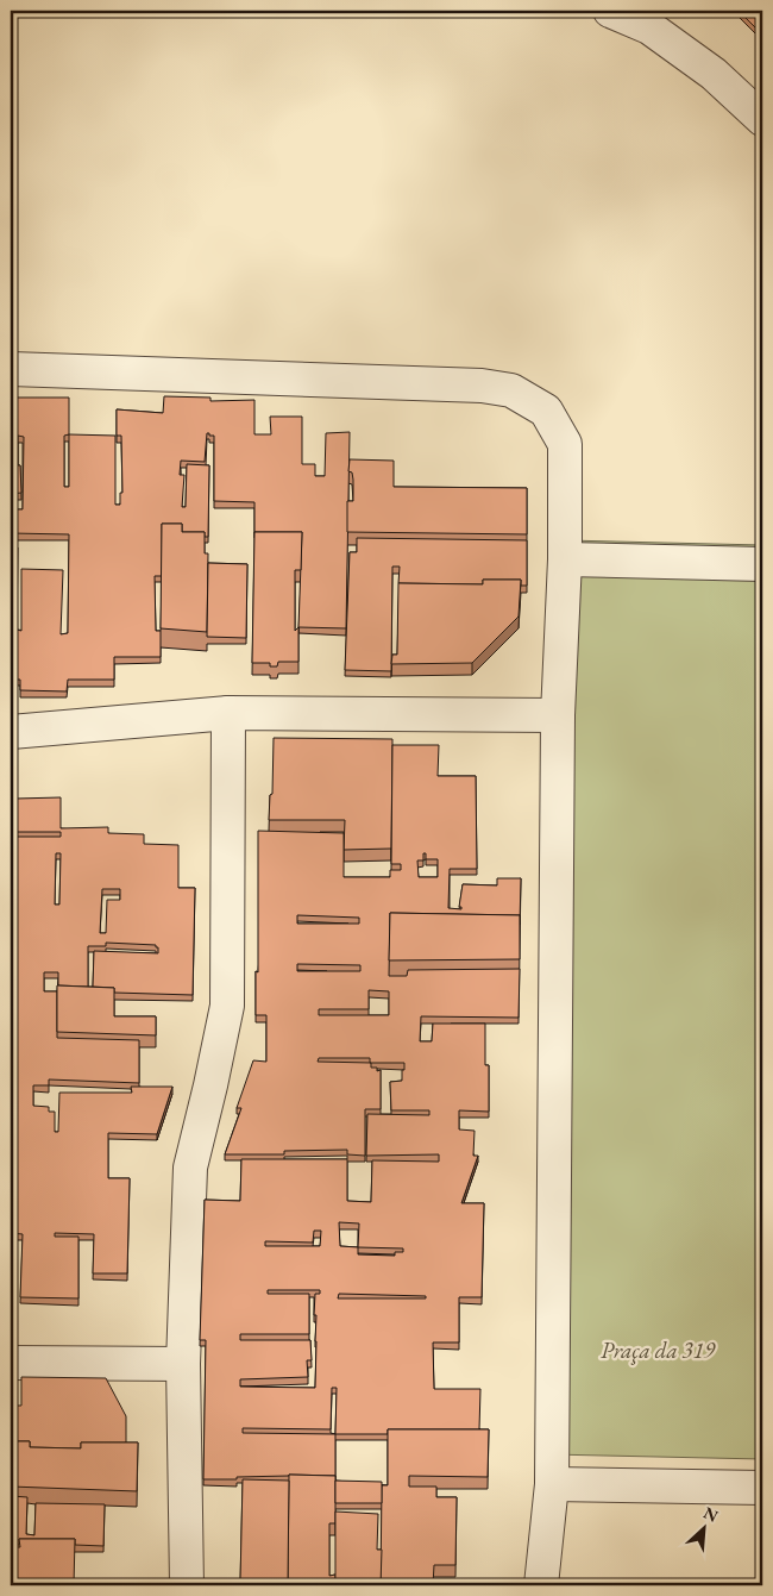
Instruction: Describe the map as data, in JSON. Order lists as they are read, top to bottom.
{
  "parks": ["Praça da 319"],
  "north": "top right"
}
